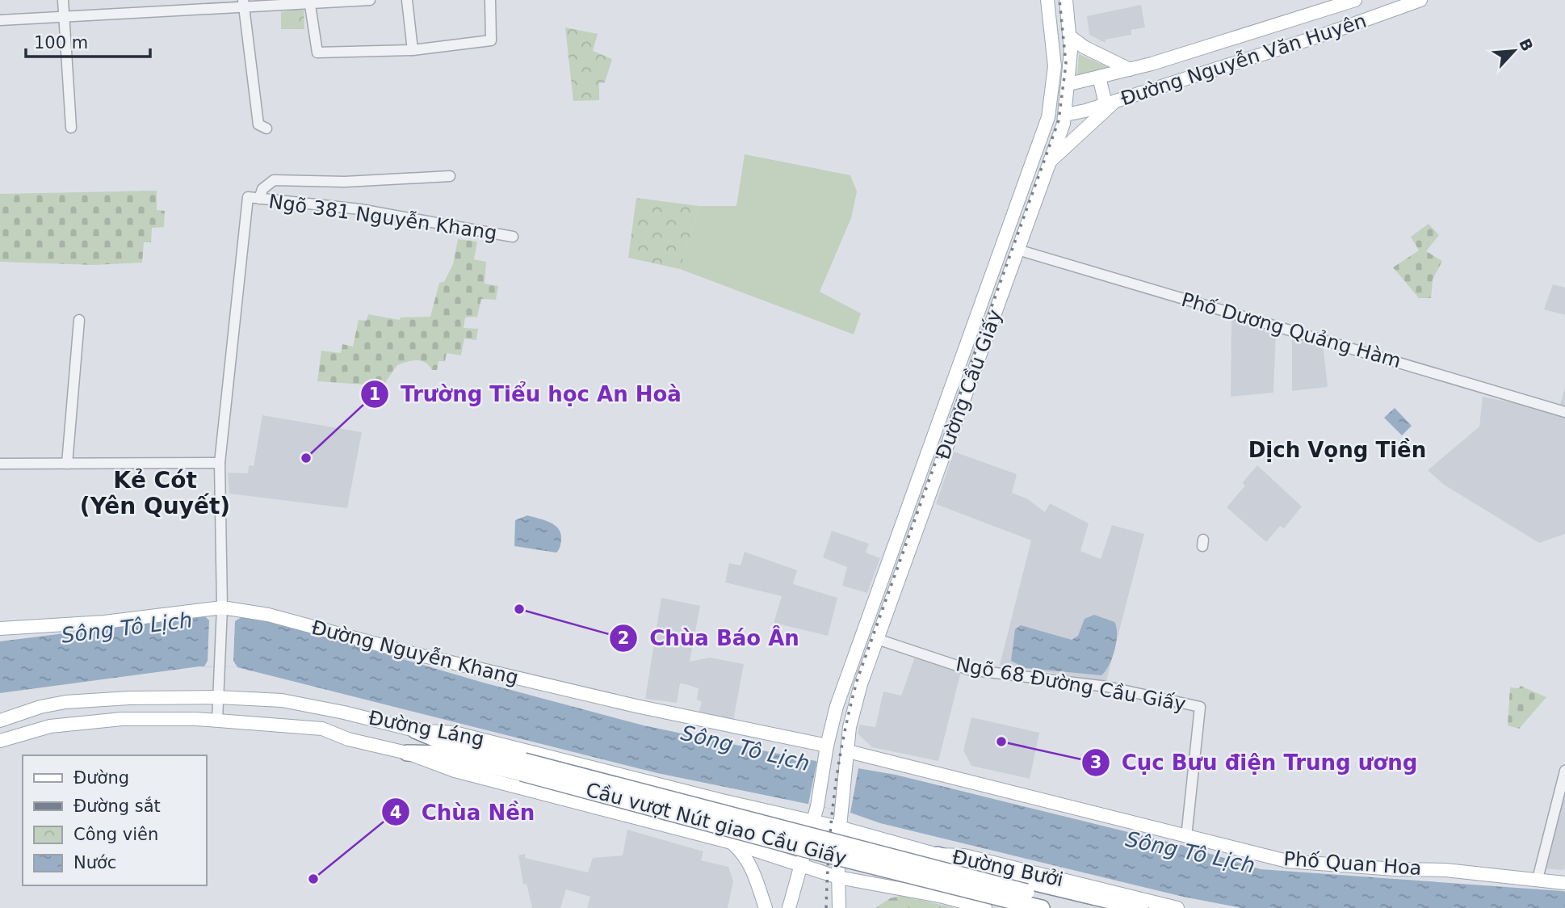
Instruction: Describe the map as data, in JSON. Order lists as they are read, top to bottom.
{
  "streets": {
    "highway": ["Cầu vượt Nút giao Cầu Giấy"],
    "main road": [
      "Đường Nguyễn Văn Huyên",
      "Đường Cầu Giấy",
      "Đường Nguyễn Khang",
      "Đường Láng",
      "Phố Quan Hoa",
      "Đường Bưởi"
    ],
    "street": ["Ngõ 381 Nguyễn Khang", "Phố Dương Quảng Hàm", "Ngõ 68 Đường Cầu Giấy"]
  },
  "crossings": [
    ["Đường Nguyễn Văn Huyên", "Đường Cầu Giấy"],
    ["Ngõ 381 Nguyễn Khang", "Đường Nguyễn Khang"],
    ["Ngõ 381 Nguyễn Khang", "Đường Láng"],
    ["Phố Dương Quảng Hàm", "Đường Cầu Giấy"],
    ["Đường Cầu Giấy", "Đường Nguyễn Khang"],
    ["Đường Cầu Giấy", "Ngõ 68 Đường Cầu Giấy"],
    ["Đường Cầu Giấy", "Đường Láng"],
    ["Đường Cầu Giấy", "Phố Quan Hoa"],
    ["Đường Cầu Giấy", "Đường Bưởi"],
    ["Ngõ 68 Đường Cầu Giấy", "Phố Quan Hoa"],
    ["Đường Láng", "Cầu vượt Nút giao Cầu Giấy"],
    ["Đường Láng", "Đường Bưởi"]
  ],
  "districts": ["Dịch Vọng Tiền", "Kẻ Cót (Yên Quyết)"],
  "water": ["Sông Tô Lịch"],
  "places": [
    "Trường Tiểu học An Hoà",
    "Chùa Báo Ân",
    "Cục Bưu điện Trung ương",
    "Chùa Nền"
  ],
  "legend": [
    "Đường",
    "Đường sắt",
    "Công viên",
    "Nước"
  ],
  "scale_bar": "100 m",
  "north": "top right"
}
